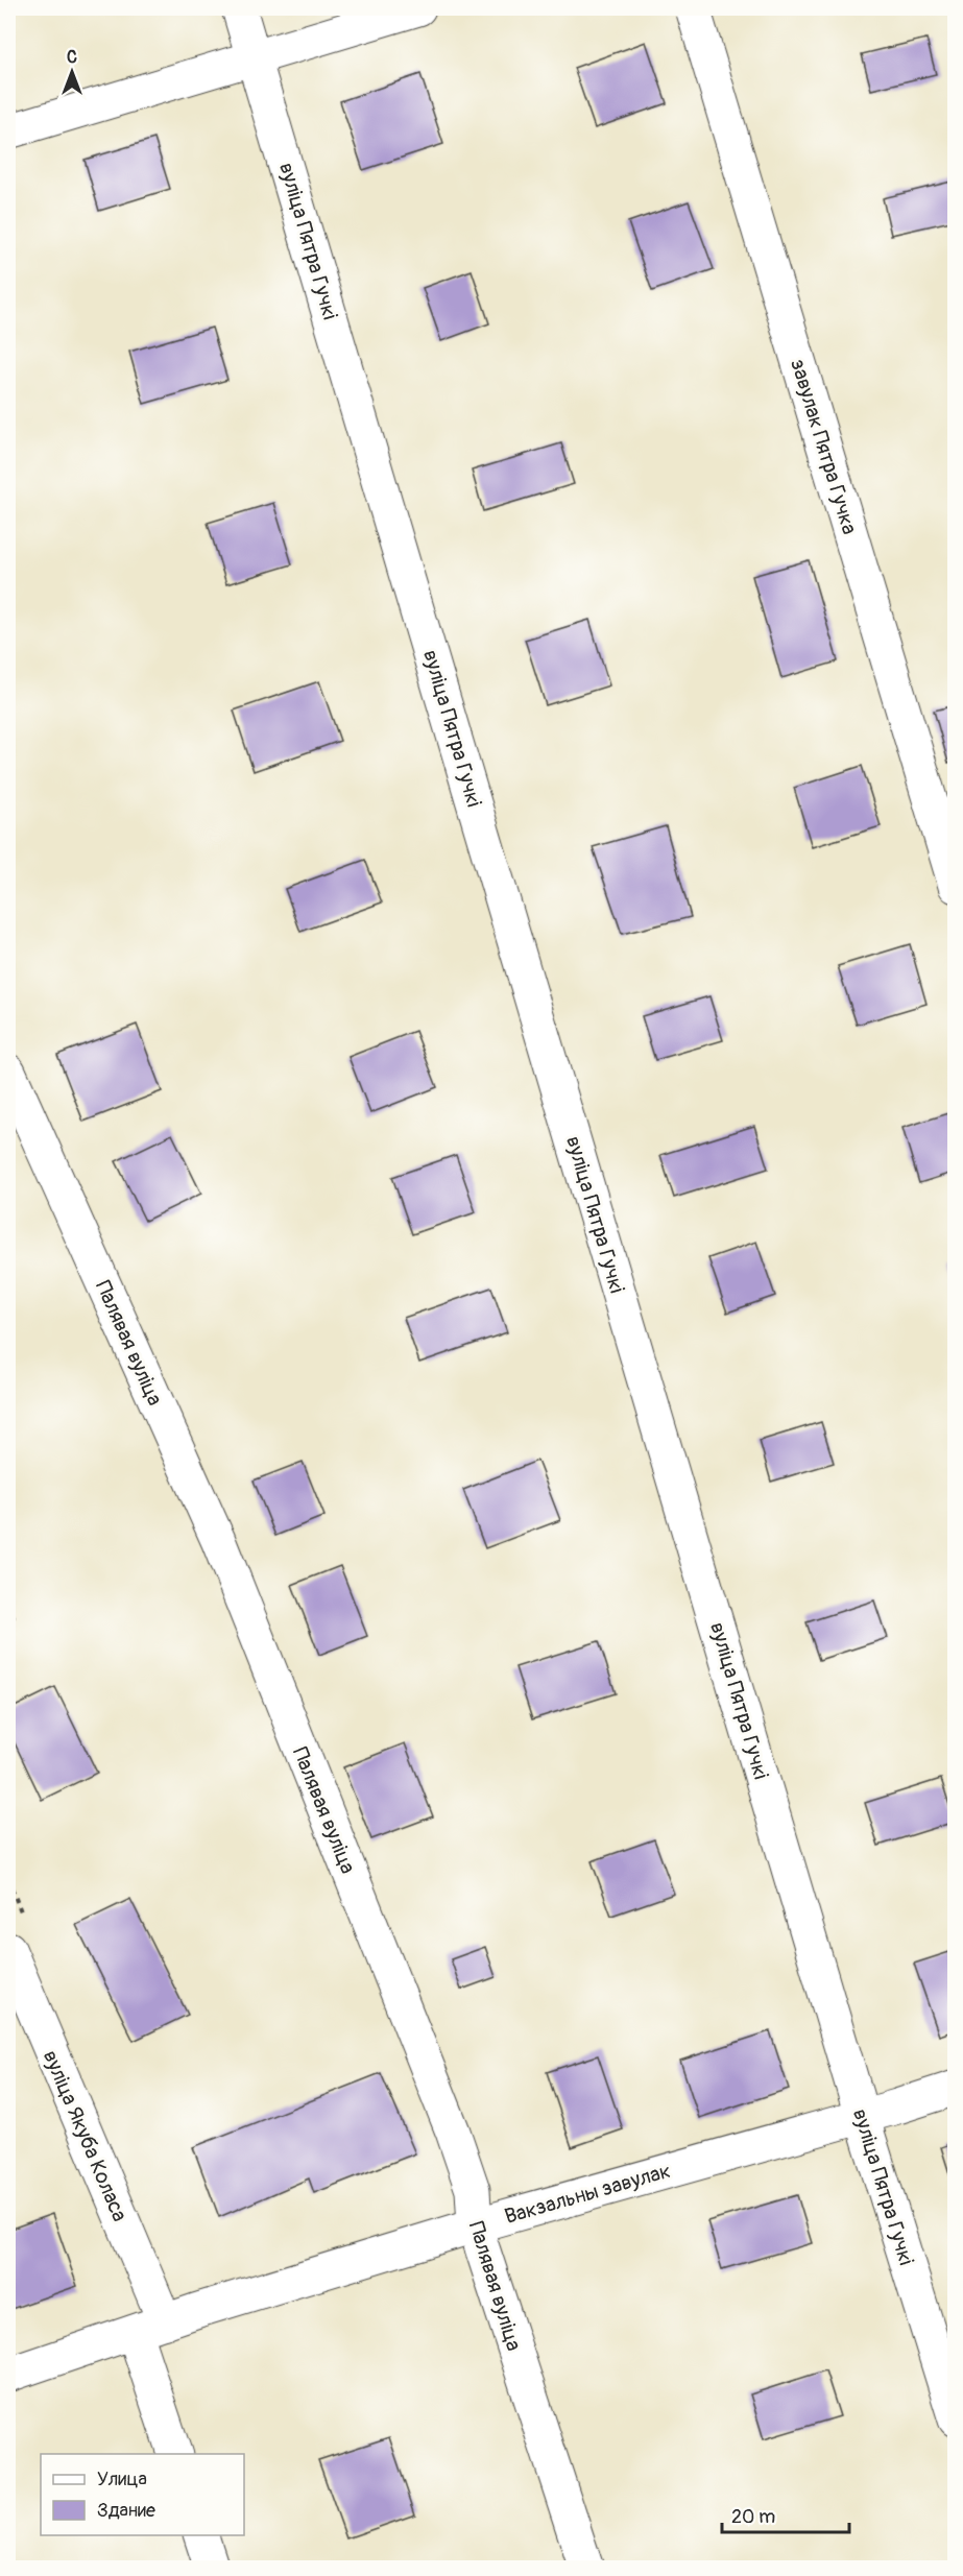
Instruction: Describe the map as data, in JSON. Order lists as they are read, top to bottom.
{
  "streets": {
    "street": [
      "вуліца Пятра Гучкі",
      "завулак Пятра Гучка",
      "Палявая вуліца",
      "вуліца Якуба Коласа",
      "Вакзальны завулак"
    ]
  },
  "crossings": [
    ["вуліца Пятра Гучкі", "Вакзальны завулак"],
    ["Палявая вуліца", "Вакзальны завулак"],
    ["вуліца Якуба Коласа", "Вакзальны завулак"]
  ],
  "legend": ["Улица", "Здание"],
  "scale_bar": "20 m",
  "north": "top"
}
